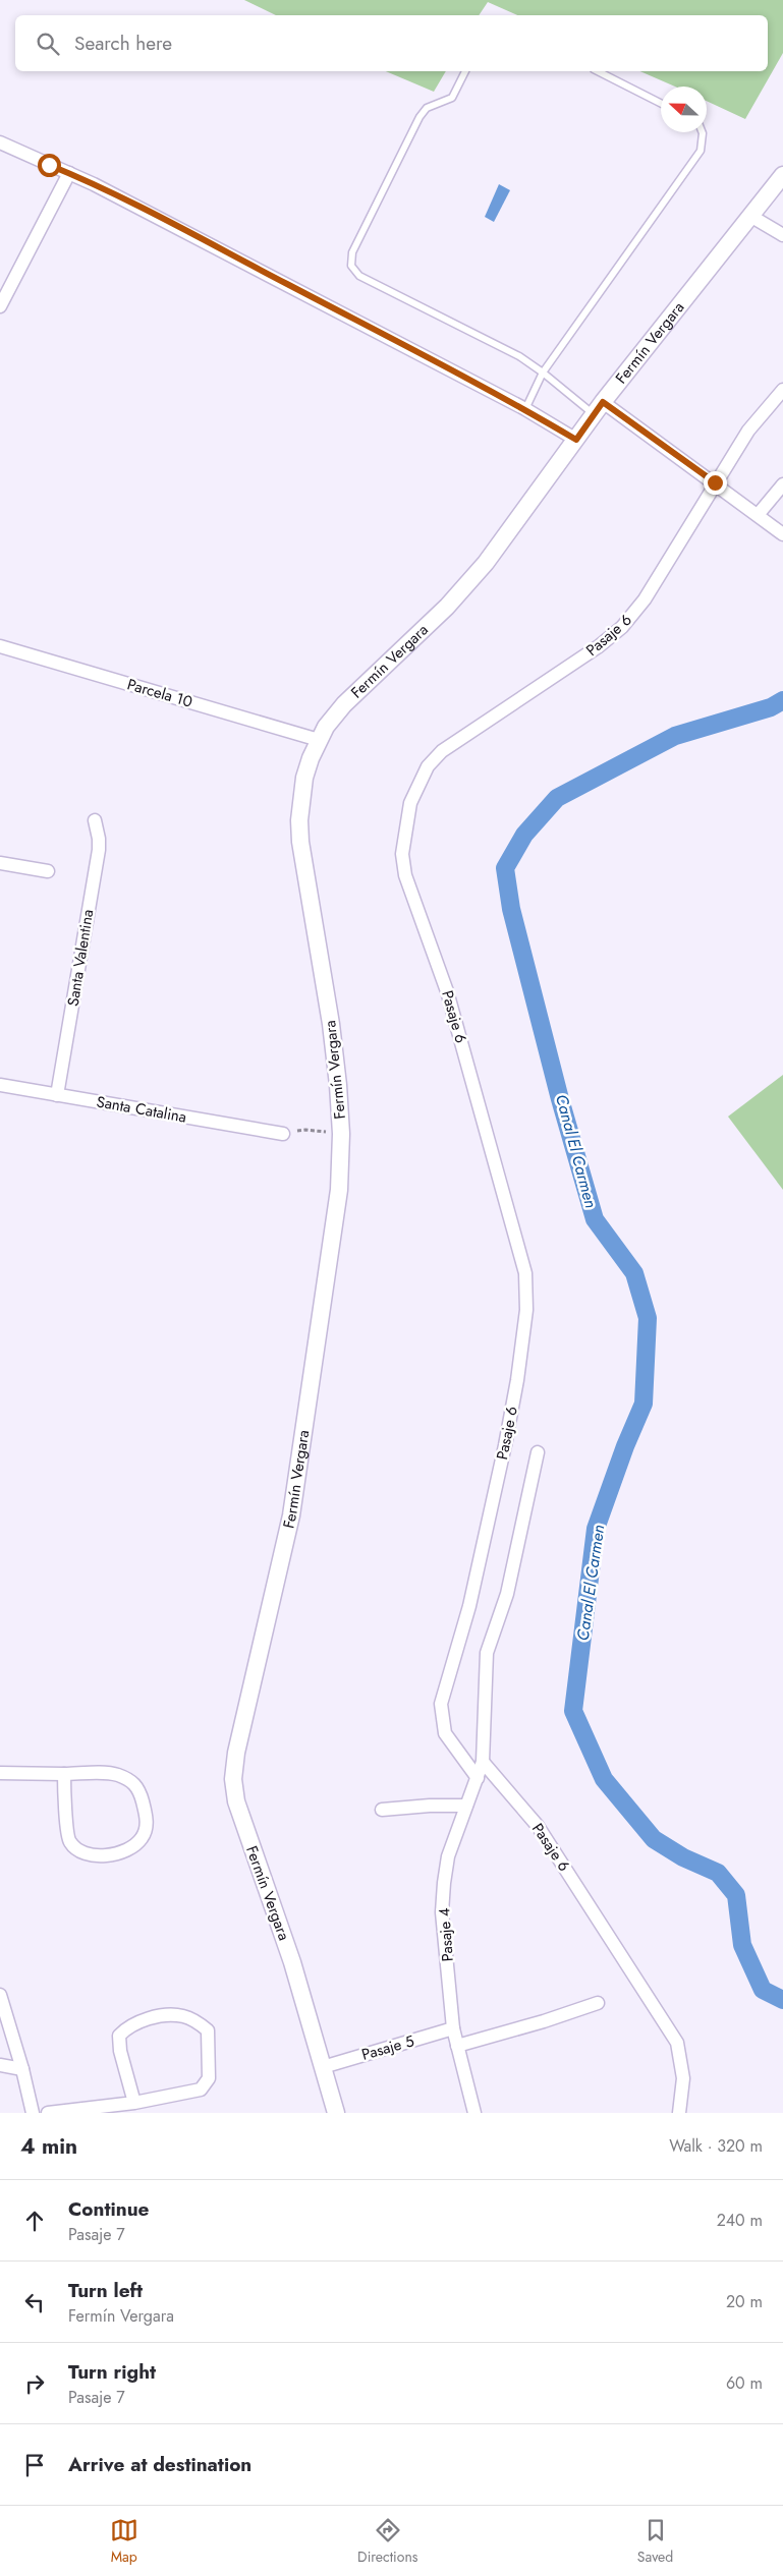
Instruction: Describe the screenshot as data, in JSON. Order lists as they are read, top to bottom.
{
  "streets": {
    "street": [
      "Fermín Vergara",
      "Pasaje 6",
      "Parcela 10",
      "Santa Valentina",
      "Santa Catalina",
      "Pasaje 4",
      "Pasaje 5"
    ]
  },
  "crossings": [
    ["Fermín Vergara", "Parcela 10"],
    ["Fermín Vergara", "Pasaje 5"],
    ["Pasaje 6", "Pasaje 4"],
    ["Santa Valentina", "Santa Catalina"],
    ["Pasaje 4", "Pasaje 5"]
  ],
  "water": ["Canal El Carmen"],
  "north": "left",
  "page": {
    "search": "Search here",
    "heading": ["4 min", "Walk · 320 m"],
    "list": [
      ["Continue", "Pasaje 7", "240 m"],
      ["Turn left", "Fermín Vergara", "20 m"],
      ["Turn right", "Pasaje 7", "60 m"],
      "Arrive at destination"
    ],
    "nav": ["Map", "Directions", "Saved"]
  }
}
